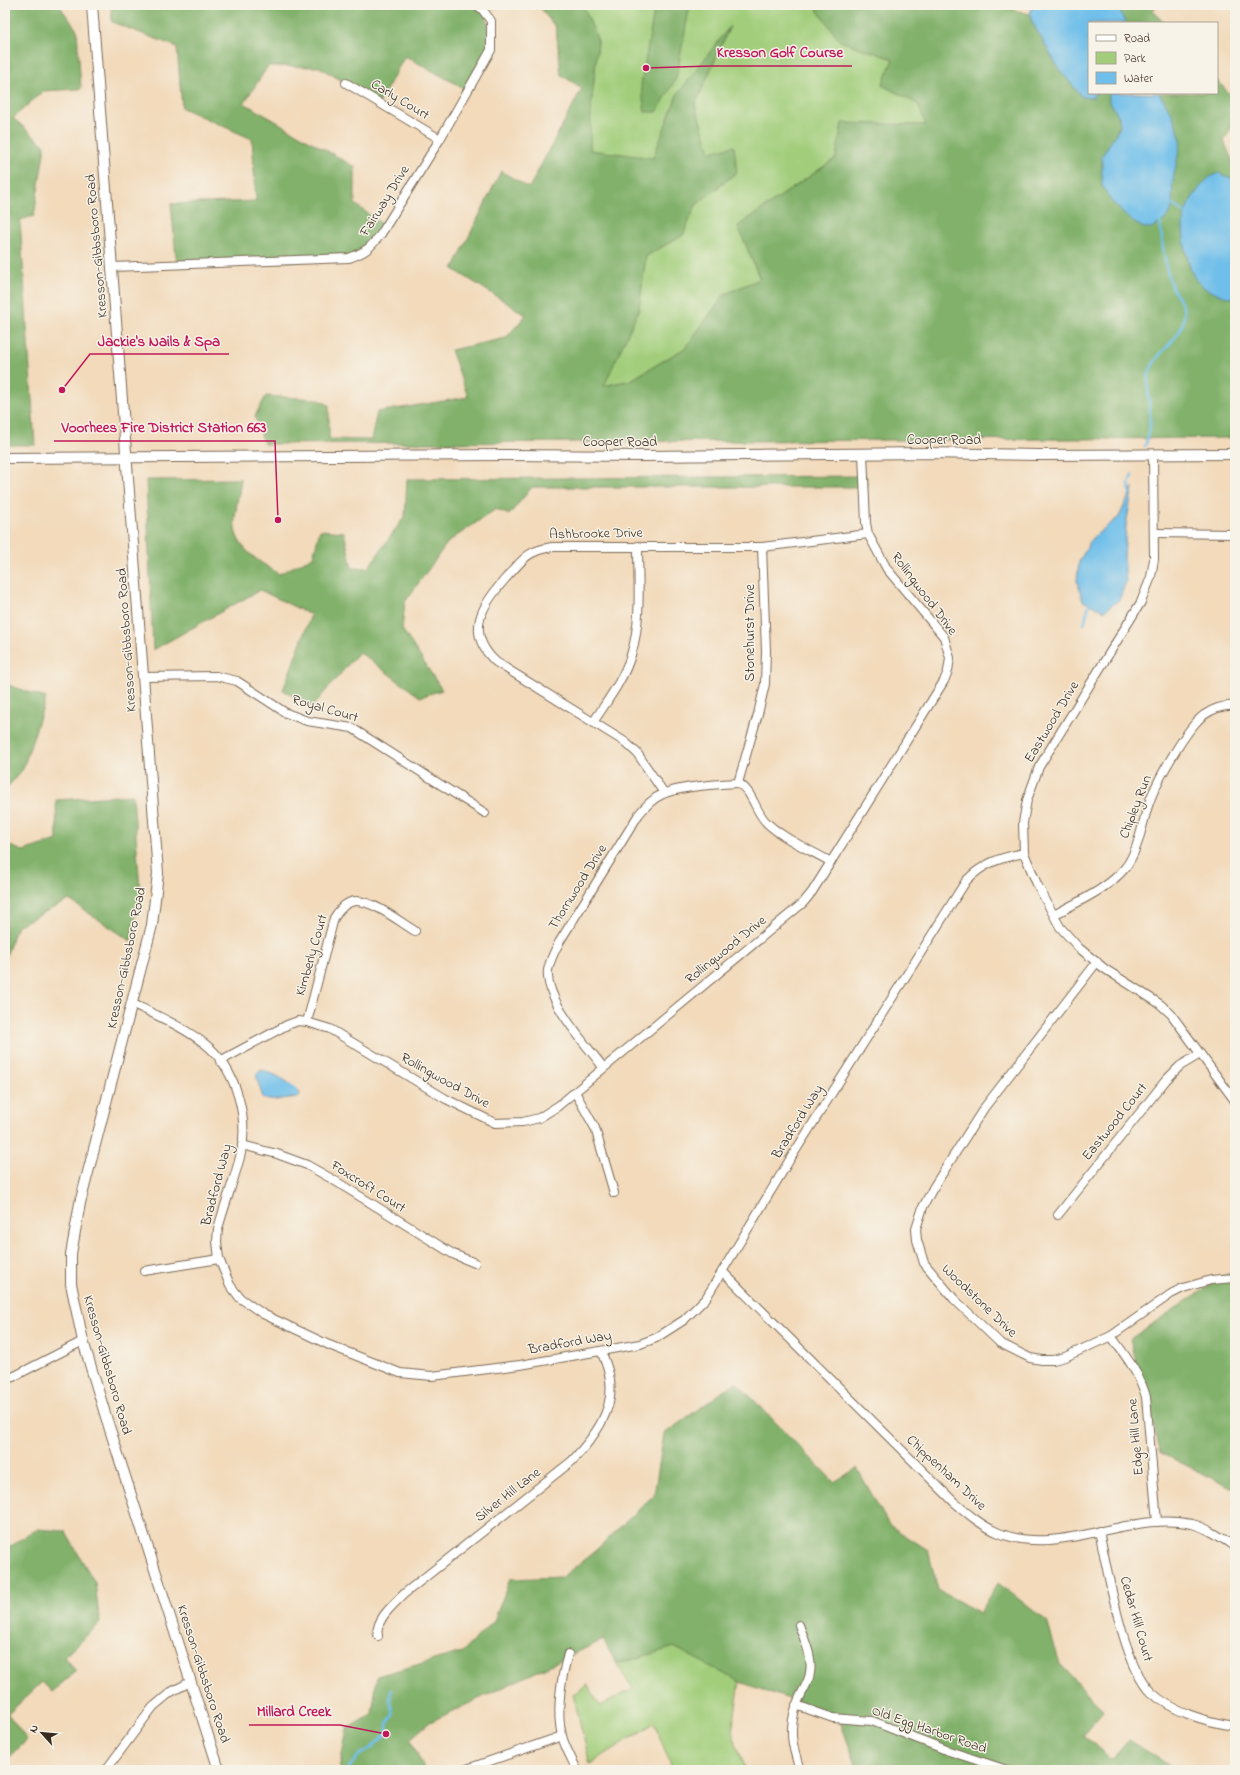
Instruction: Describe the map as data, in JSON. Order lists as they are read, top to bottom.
{
  "streets": {
    "street": [
      "Carly Court",
      "Fairway Drive",
      "Kresson-Gibbsboro Road",
      "Cooper Road",
      "Ashbrooke Drive",
      "Rollingwood Drive",
      "Stonehurst Drive",
      "Royal Court",
      "Eastwood Drive",
      "Chipley Run",
      "Thornwood Drive",
      "Kimberly Court",
      "Bradford Way",
      "Eastwood Court",
      "Foxcroft Court",
      "Woodstone Drive",
      "Edge Hill Lane",
      "Chippenham Drive",
      "Silver Hill Lane",
      "Cedar Hill Court",
      "Old Egg Harbor Road"
    ]
  },
  "crossings": [
    ["Carly Court", "Fairway Drive"],
    ["Fairway Drive", "Kresson-Gibbsboro Road"],
    ["Kresson-Gibbsboro Road", "Cooper Road"],
    ["Kresson-Gibbsboro Road", "Royal Court"],
    ["Kresson-Gibbsboro Road", "Bradford Way"],
    ["Cooper Road", "Rollingwood Drive"],
    ["Cooper Road", "Eastwood Drive"],
    ["Ashbrooke Drive", "Rollingwood Drive"],
    ["Ashbrooke Drive", "Stonehurst Drive"],
    ["Ashbrooke Drive", "Thornwood Drive"],
    ["Rollingwood Drive", "Thornwood Drive"],
    ["Rollingwood Drive", "Kimberly Court"],
    ["Rollingwood Drive", "Bradford Way"],
    ["Stonehurst Drive", "Thornwood Drive"],
    ["Eastwood Drive", "Chipley Run"],
    ["Eastwood Drive", "Bradford Way"],
    ["Eastwood Drive", "Eastwood Court"],
    ["Eastwood Drive", "Woodstone Drive"],
    ["Bradford Way", "Foxcroft Court"],
    ["Bradford Way", "Chippenham Drive"],
    ["Bradford Way", "Silver Hill Lane"],
    ["Woodstone Drive", "Edge Hill Lane"],
    ["Edge Hill Lane", "Chippenham Drive"],
    ["Chippenham Drive", "Cedar Hill Court"]
  ],
  "places": [
    "Kresson Golf Course",
    "Jackie's Nails & Spa",
    "Voorhees Fire District Station 663",
    "Millard Creek"
  ],
  "legend": ["Road", "Park", "Water"],
  "north": "top left"
}
